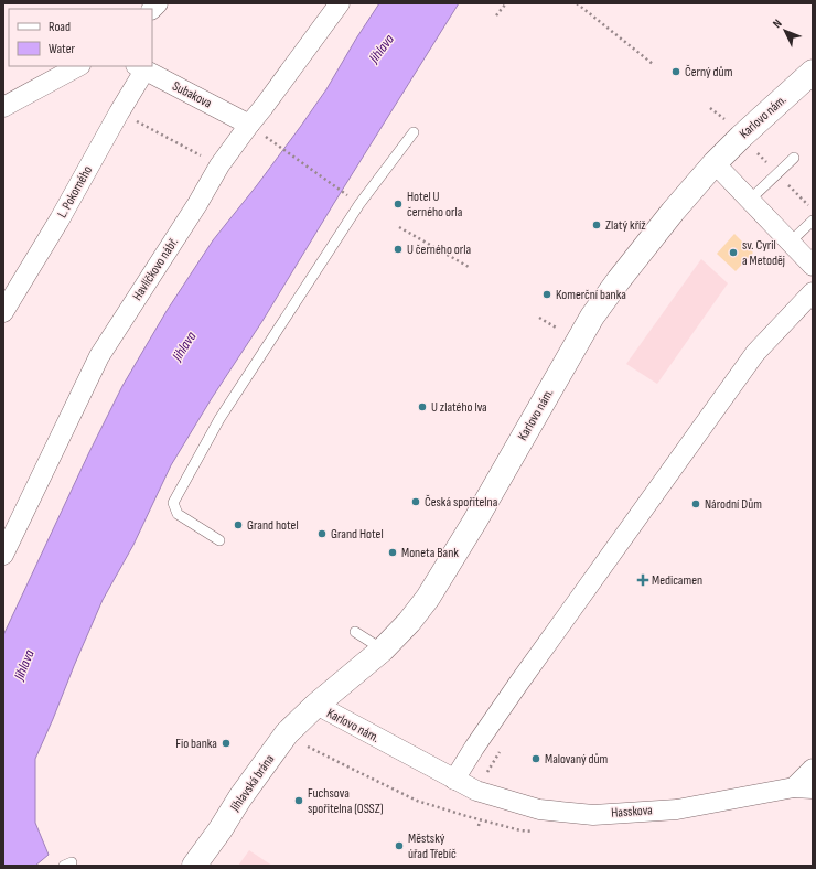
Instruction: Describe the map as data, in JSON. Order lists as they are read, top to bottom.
{
  "streets": {
    "street": [
      "Subakova",
      "Karlovo nám.",
      "L. Pokorného",
      "Havlíčkovo nábř.",
      "Jihlavská brána",
      "Hasskova"
    ]
  },
  "crossings": [
    ["Subakova", "L. Pokorného"],
    ["Subakova", "Havlíčkovo nábř."],
    ["Karlovo nám.", "Jihlavská brána"],
    ["Karlovo nám.", "Hasskova"]
  ],
  "water": ["Jihlava"],
  "places": {
    "other": [
      "Černý dům",
      "Hotel U černého orla",
      "Zlatý kříž",
      "U černého orla",
      "sv. Cyril a Metoděj",
      "Komerční banka",
      "U zlatého lva",
      "Česká spořitelna",
      "Národní Dům",
      "Grand hotel",
      "Grand Hotel",
      "Moneta Bank",
      "Fio banka",
      "Malovaný dům",
      "Fuchsova spořitelna (OSSZ)",
      "Městský úřad Třebíč"
    ],
    "health": ["Medicamen"]
  },
  "legend": ["Road", "Water"],
  "north": "top left"
}
